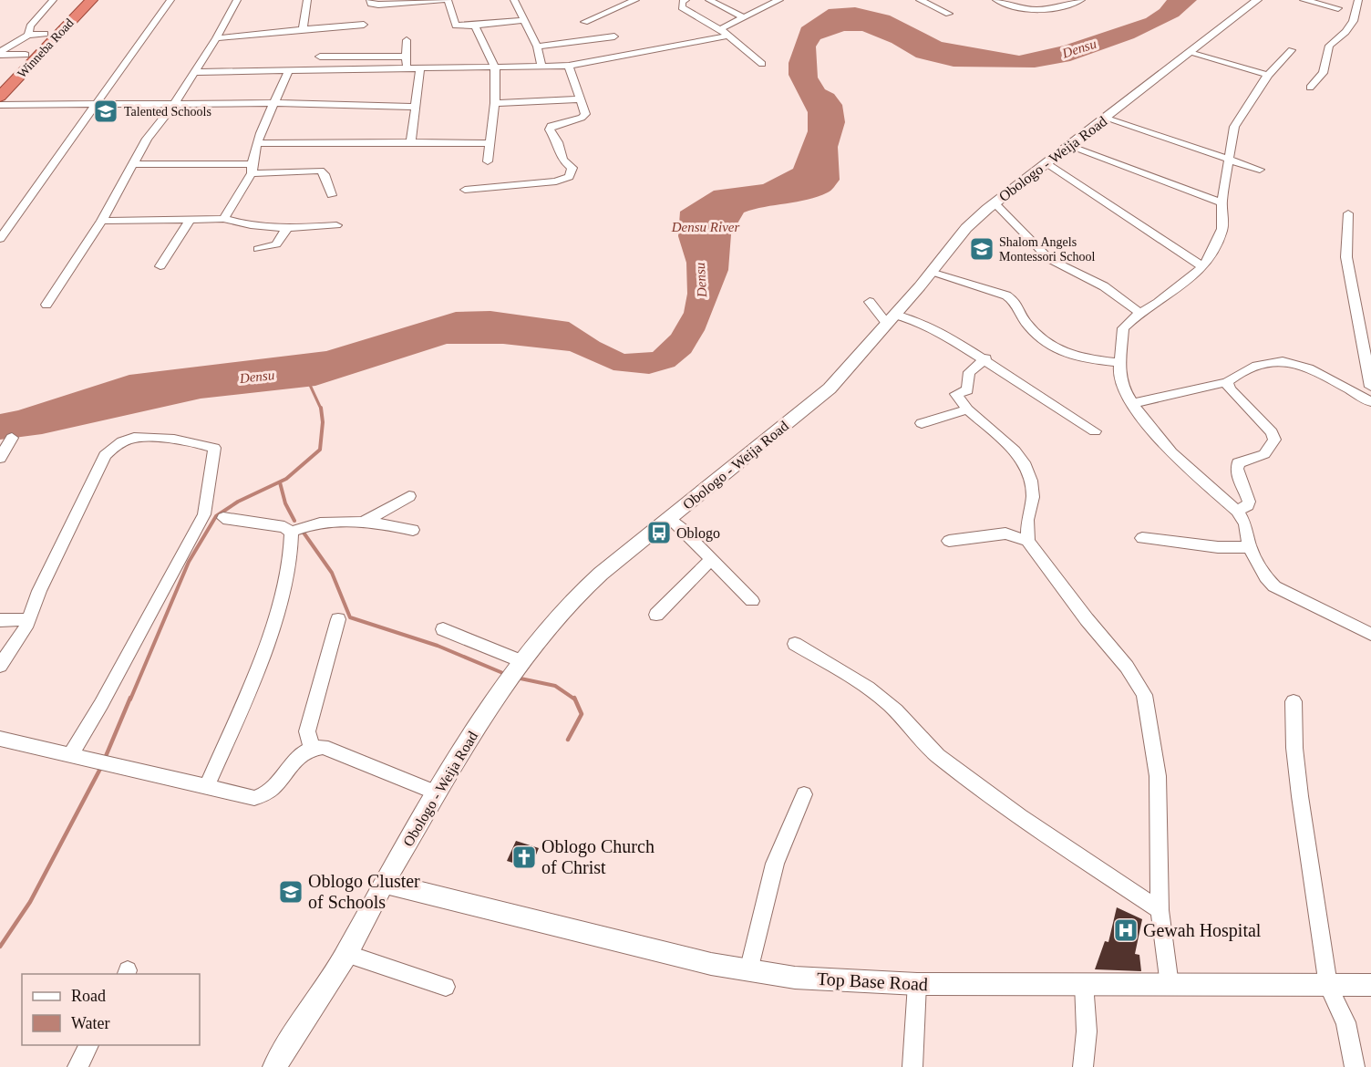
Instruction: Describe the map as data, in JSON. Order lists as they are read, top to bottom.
{
  "streets": {
    "highway": ["Winneba Road"],
    "street": ["Obologo - Weija Road", "Top Base Road"]
  },
  "crossings": [
    ["Obologo - Weija Road", "Top Base Road"]
  ],
  "water": ["Densu", "Densu River"],
  "places": {
    "school or university": ["Talented Schools", "Shalom Angels Montessori School", "Oblogo Cluster of Schools"],
    "bus stop": ["Oblogo"],
    "church": ["Oblogo Church of Christ"],
    "hospital": ["Gewah Hospital"]
  },
  "legend": ["Road", "Water"]
}
